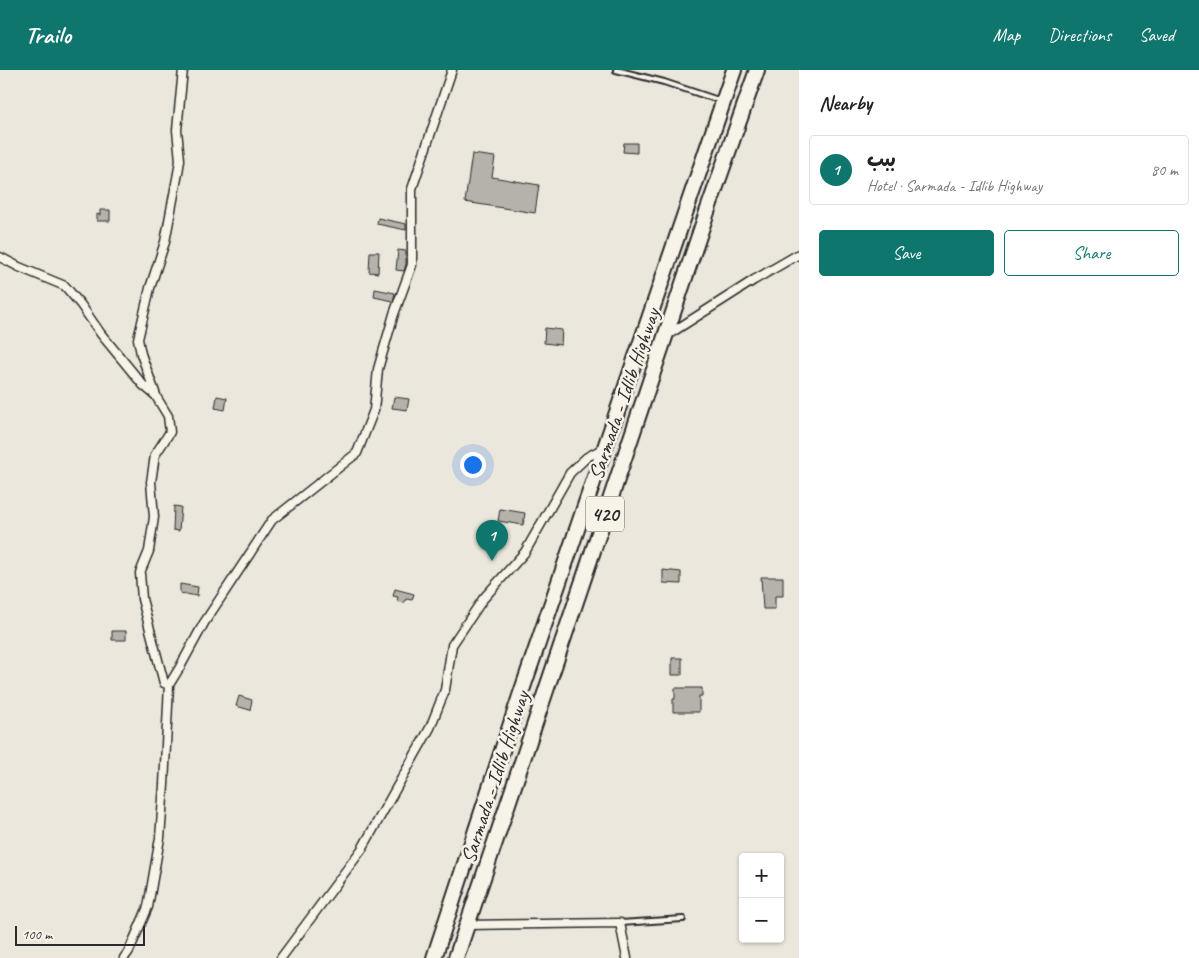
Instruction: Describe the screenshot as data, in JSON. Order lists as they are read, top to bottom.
{
  "streets": {
    "highway": ["Sarmada - Idlib Highway", "420"]
  },
  "scale_bar": "100 m",
  "page": {
    "header": "Trailo",
    "nav": ["Map", "Directions", "Saved"],
    "heading": "Nearby",
    "list": [
      {
        "mark": "1",
        "name": "ببب",
        "note": "Hotel · Sarmada - Idlib Highway",
        "value": "80 m"
      }
    ],
    "buttons": ["Save", "Share"],
    "pins": "1",
    "map_buttons": ["+", "−"],
    "scale": "100 m"
  }
}
